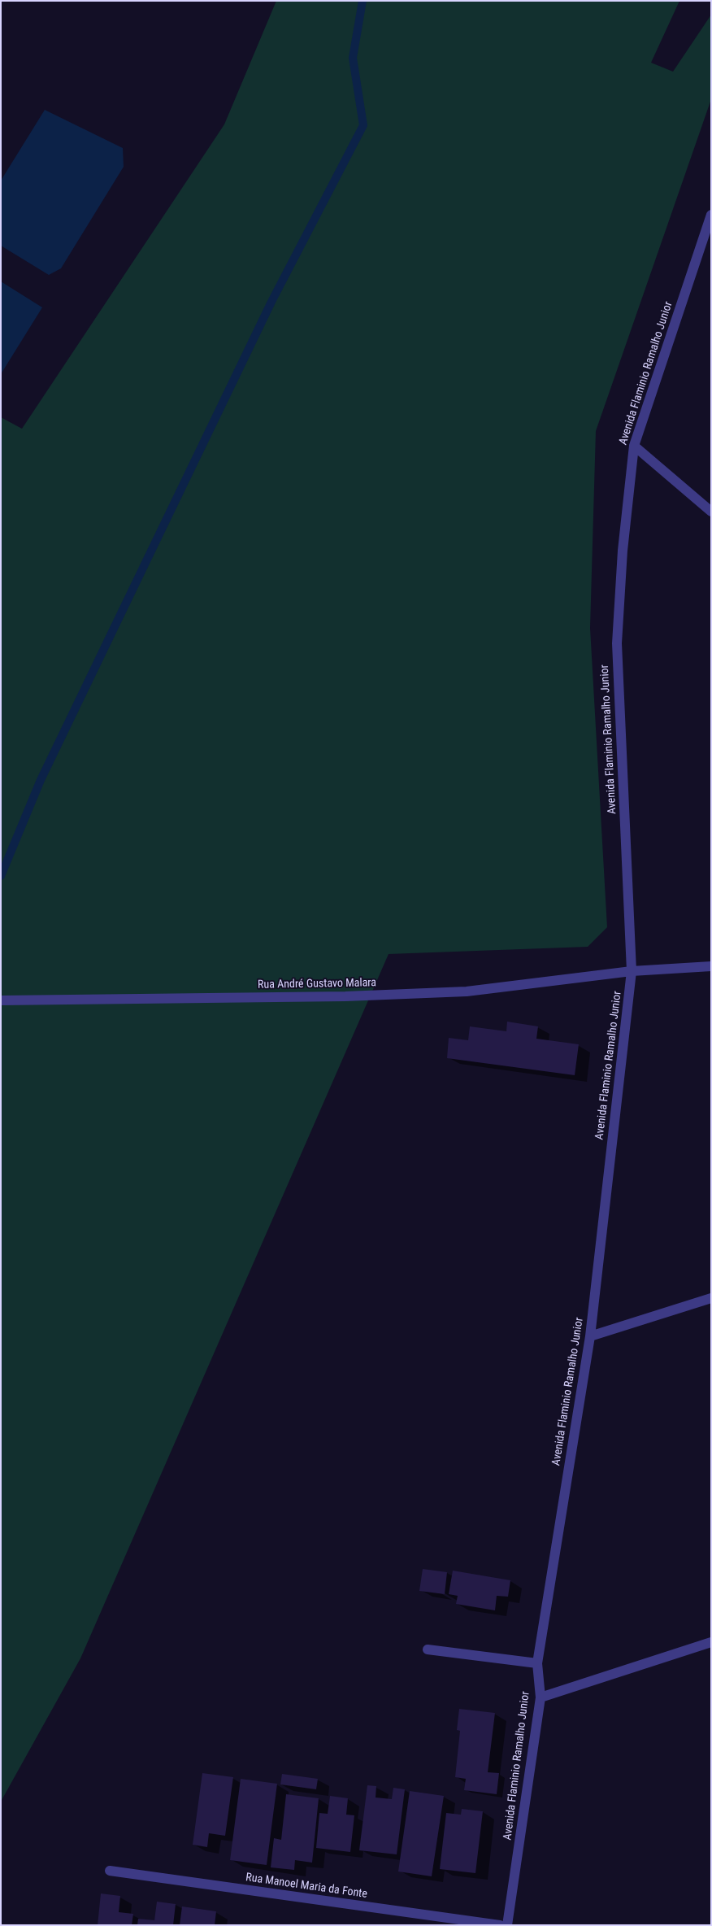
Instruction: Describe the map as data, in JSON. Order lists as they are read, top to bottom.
{
  "streets": {
    "street": ["Avenida Flaminio Ramalho Junior", "Rua André Gustavo Malara", "Rua Manoel Maria da Fonte"]
  },
  "crossings": [
    ["Avenida Flaminio Ramalho Junior", "Rua André Gustavo Malara"]
  ]
}
